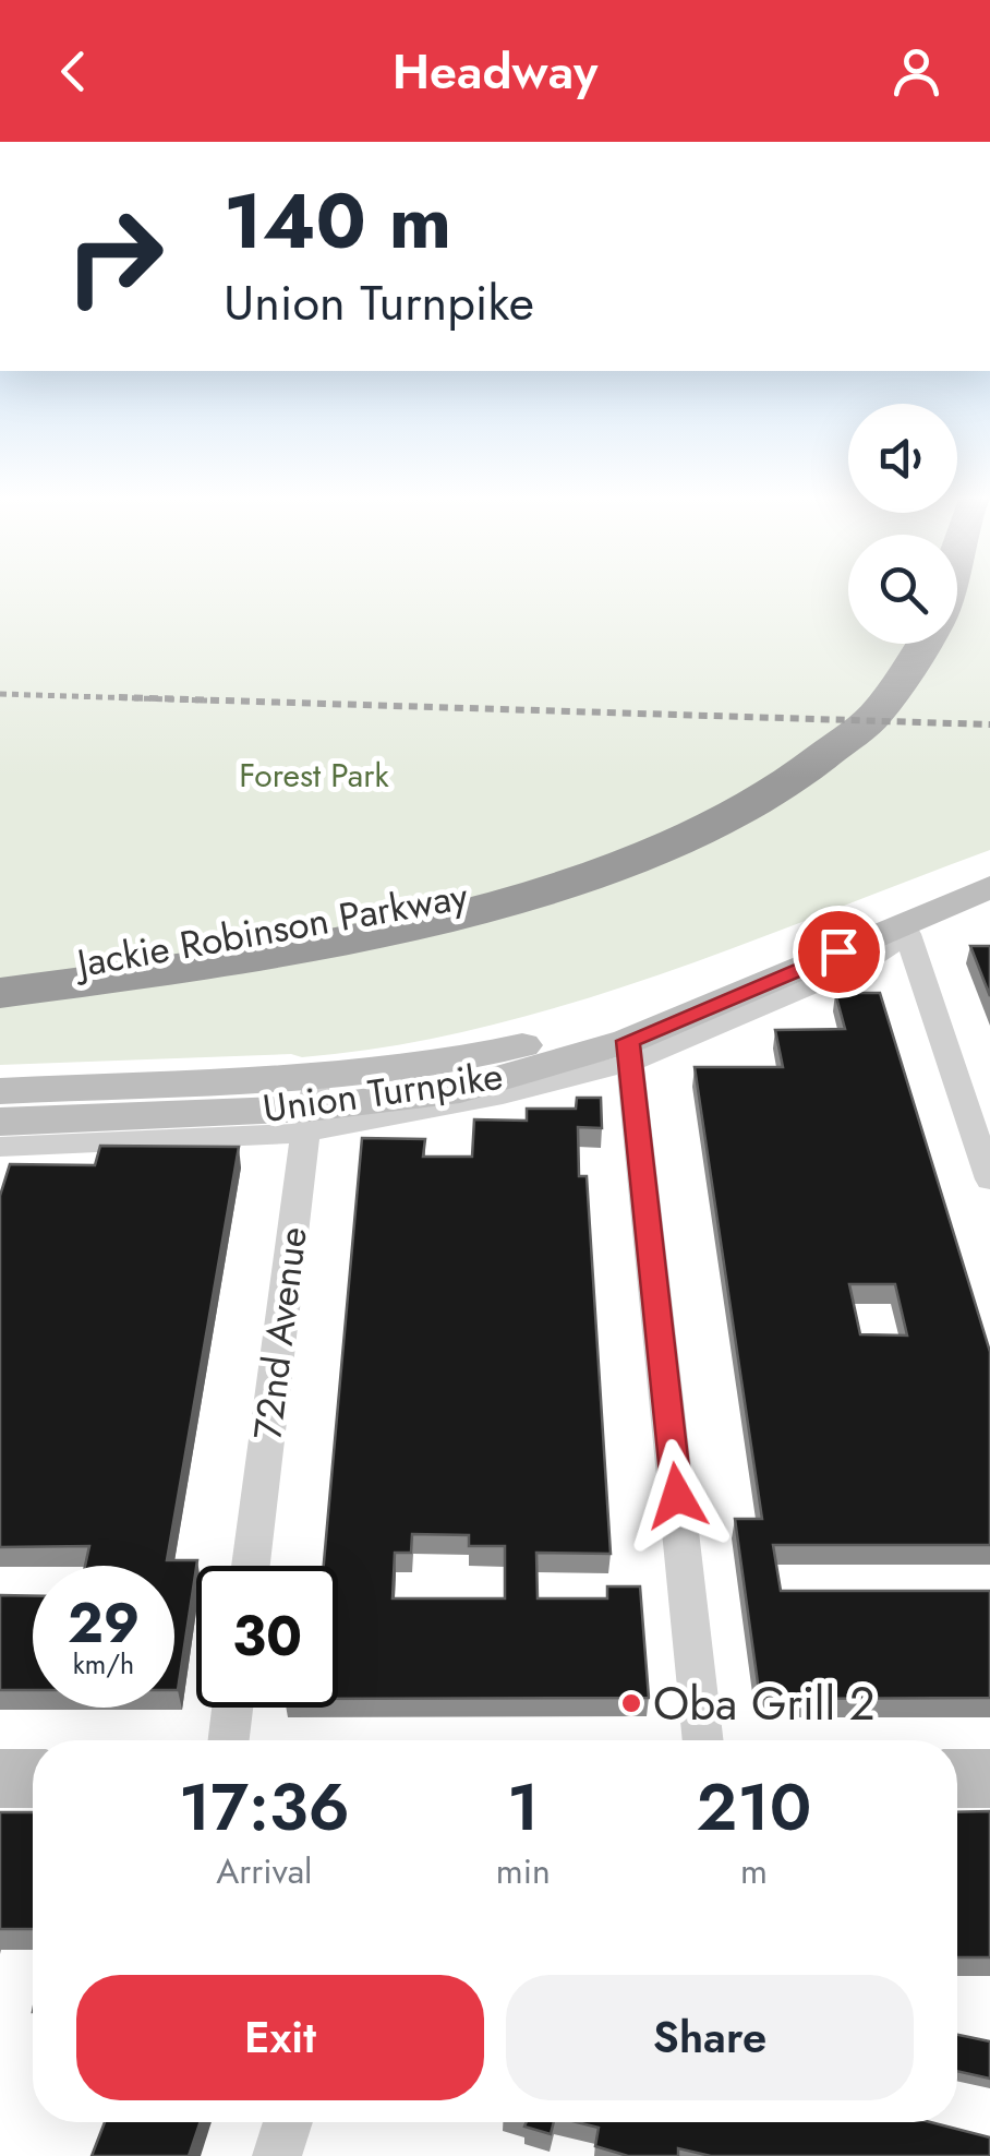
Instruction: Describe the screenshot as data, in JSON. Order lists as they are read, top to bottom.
{
  "streets": {
    "highway": ["Jackie Robinson Parkway"],
    "main road": ["Union Turnpike"],
    "street": ["72nd Avenue"]
  },
  "crossings": [
    ["Union Turnpike", "72nd Avenue"]
  ],
  "parks": ["Forest Park"],
  "places": ["Oba Grill 2"],
  "page": {
    "header": "Headway",
    "turn": ["140 m", "Union Turnpike"],
    "speed": "29 km/h",
    "limit": "30",
    "eta": [
      "17:36",
      "Arrival",
      "1",
      "min",
      "210",
      "m"
    ],
    "buttons": ["Exit", "Share"]
  }
}
